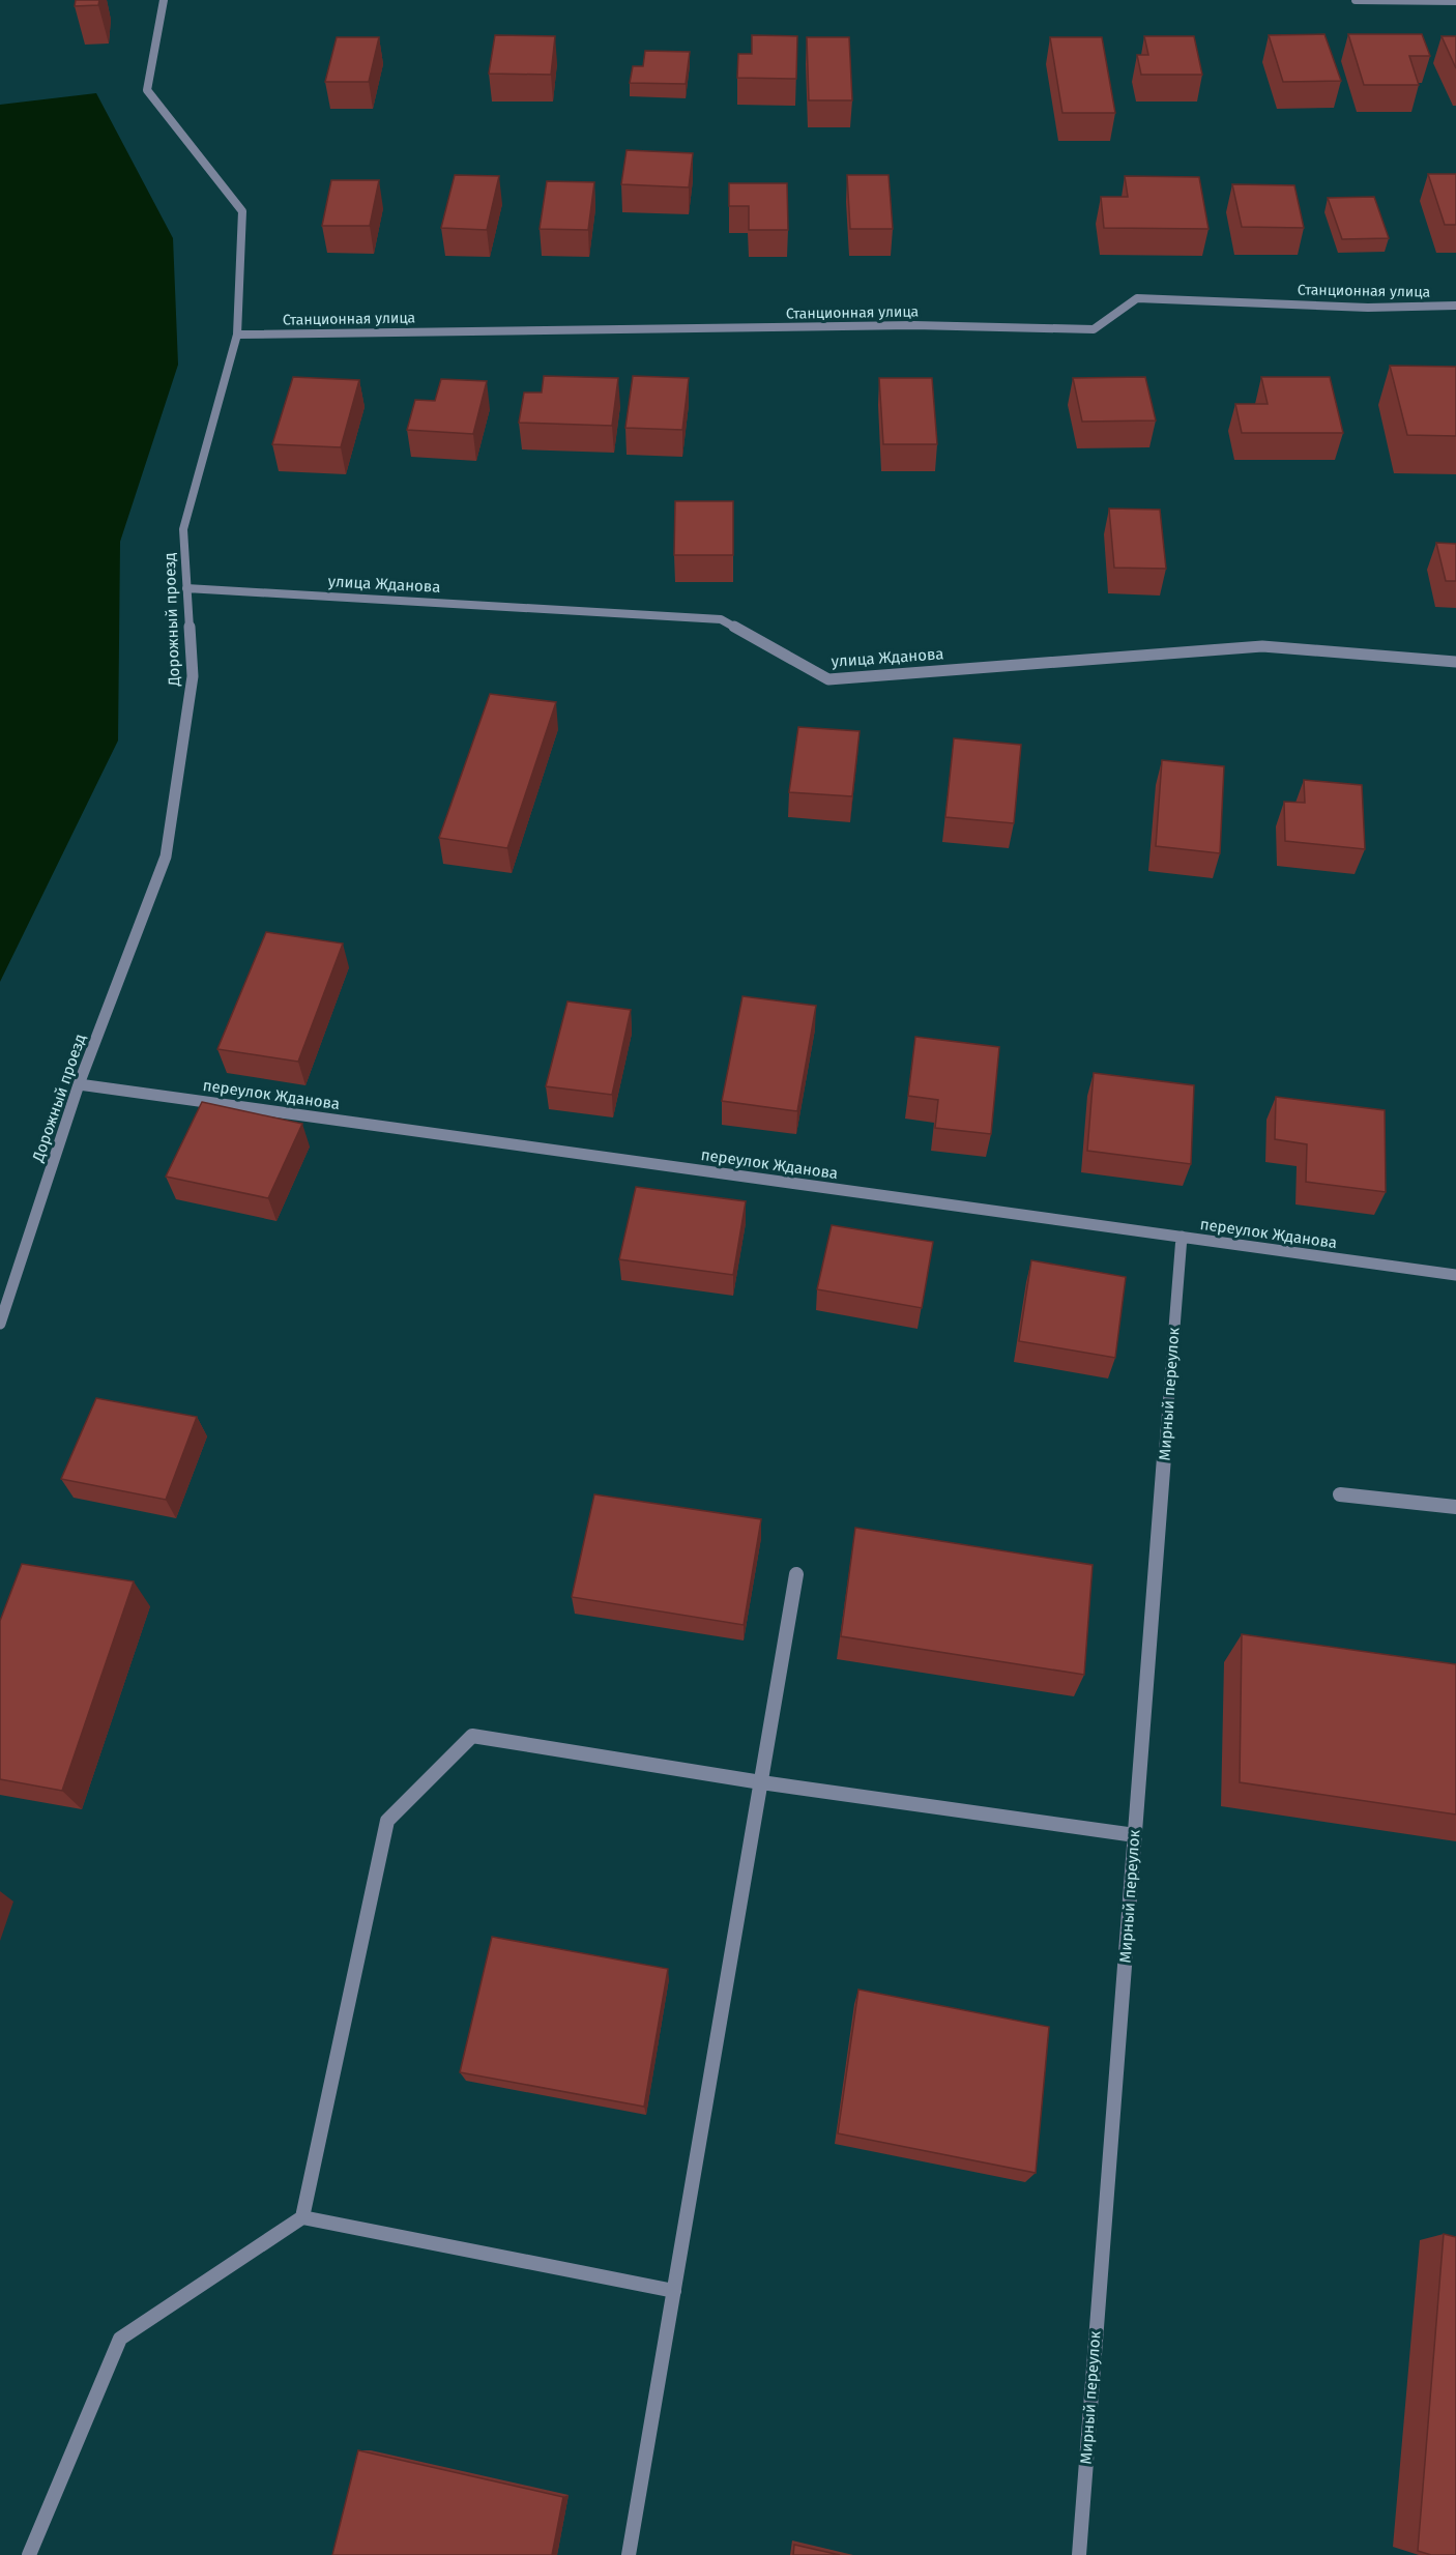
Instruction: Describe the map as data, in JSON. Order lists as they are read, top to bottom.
{
  "streets": {
    "street": [
      "Станционная улица",
      "улица Жданова",
      "Дорожный проезд",
      "переулок Жданова",
      "Мирный переулок"
    ]
  },
  "crossings": [
    ["Станционная улица", "Дорожный проезд"],
    ["улица Жданова", "Дорожный проезд"],
    ["Дорожный проезд", "переулок Жданова"],
    ["переулок Жданова", "Мирный переулок"]
  ]
}
